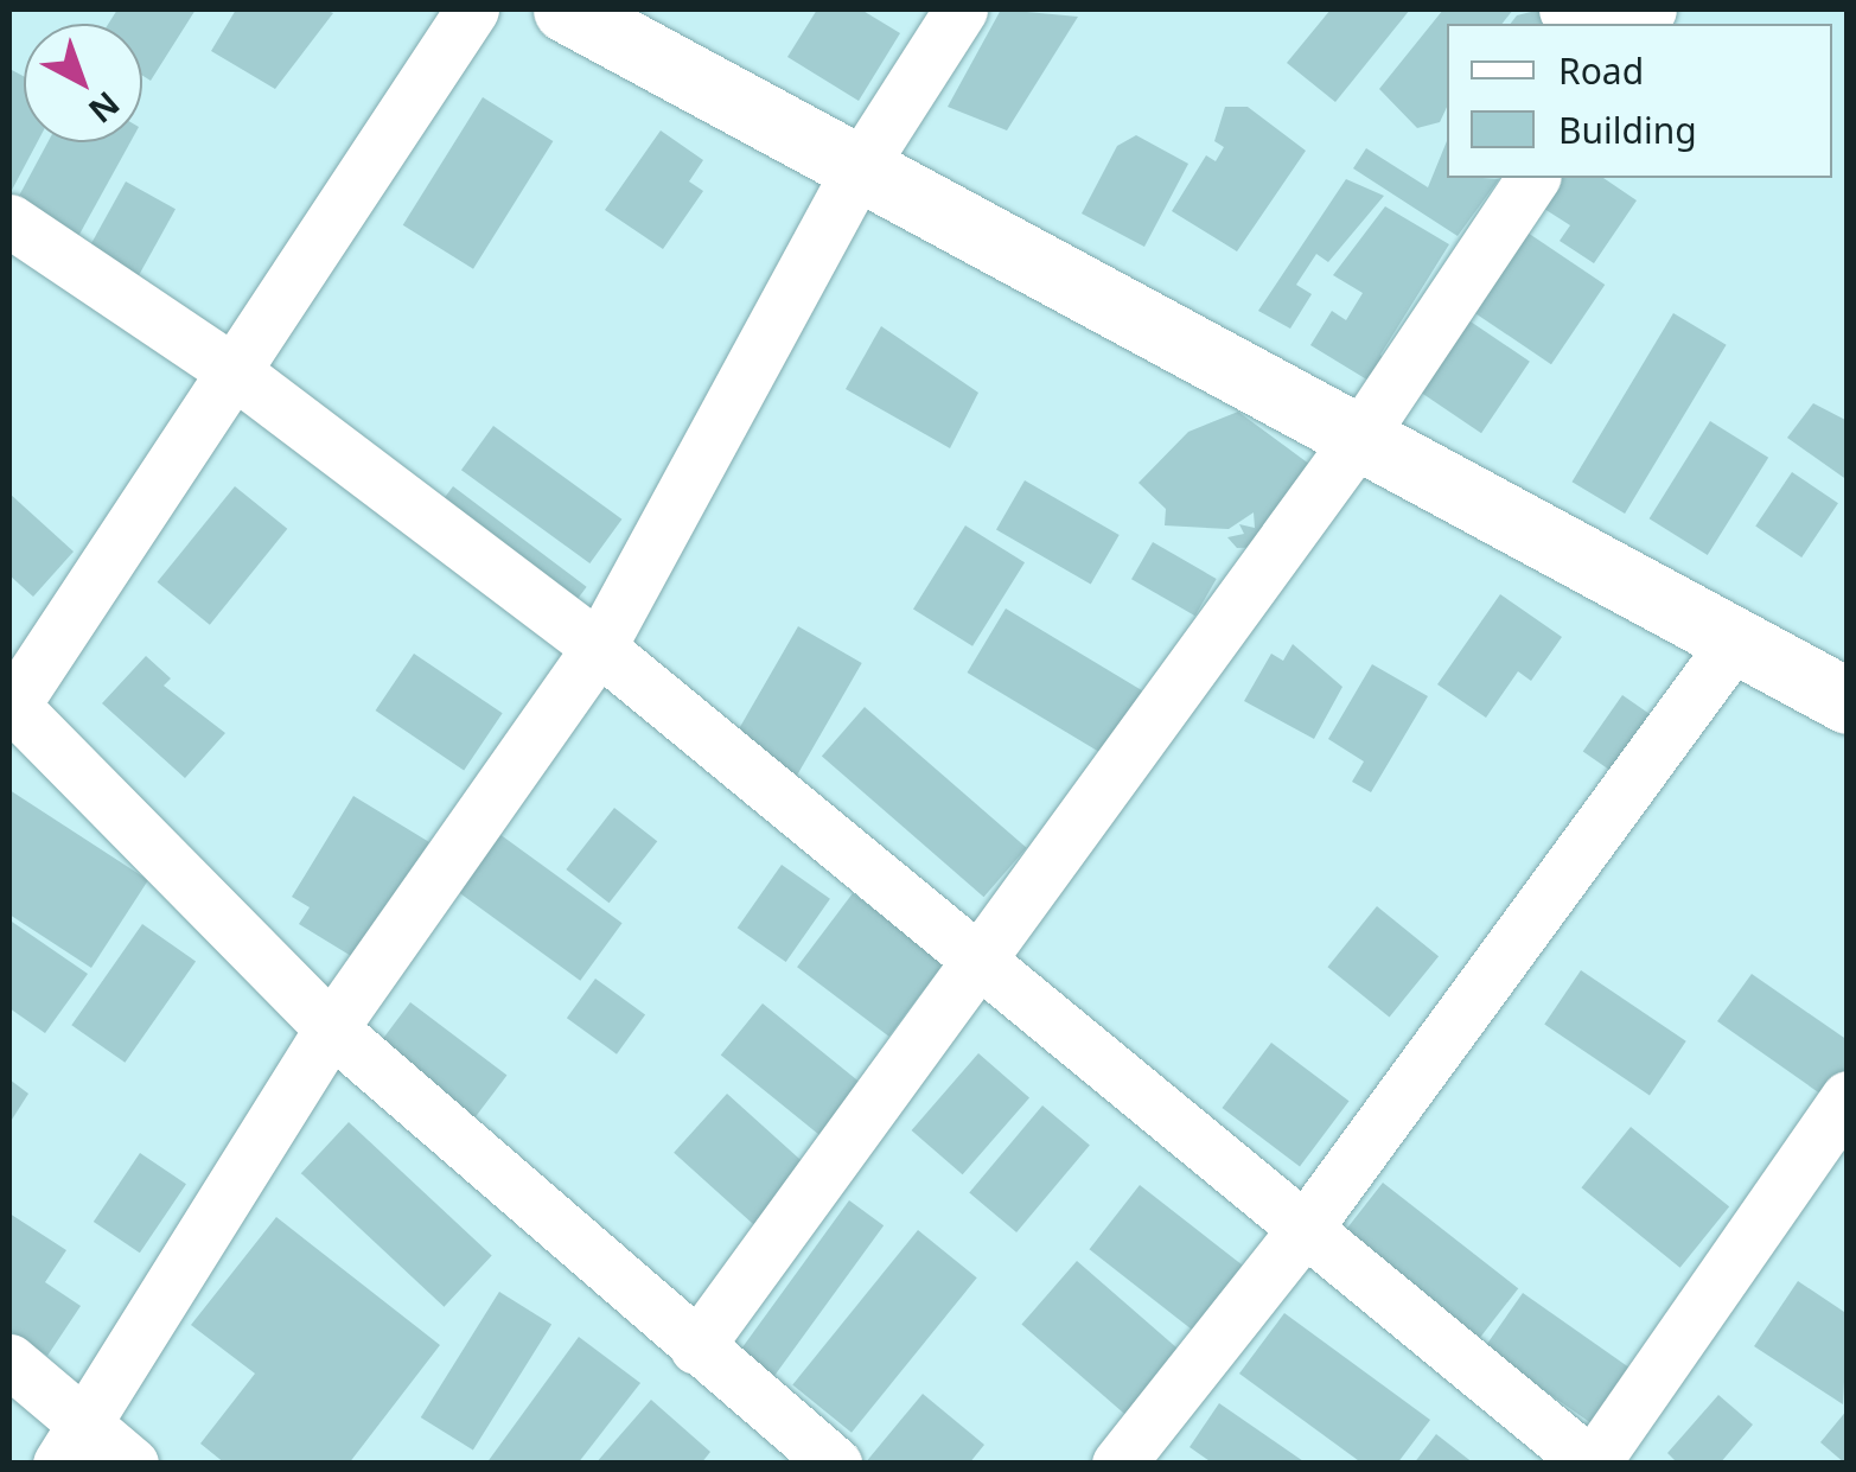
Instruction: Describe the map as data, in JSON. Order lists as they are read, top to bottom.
{
  "legend": ["Road", "Building"],
  "north": "bottom right"
}
